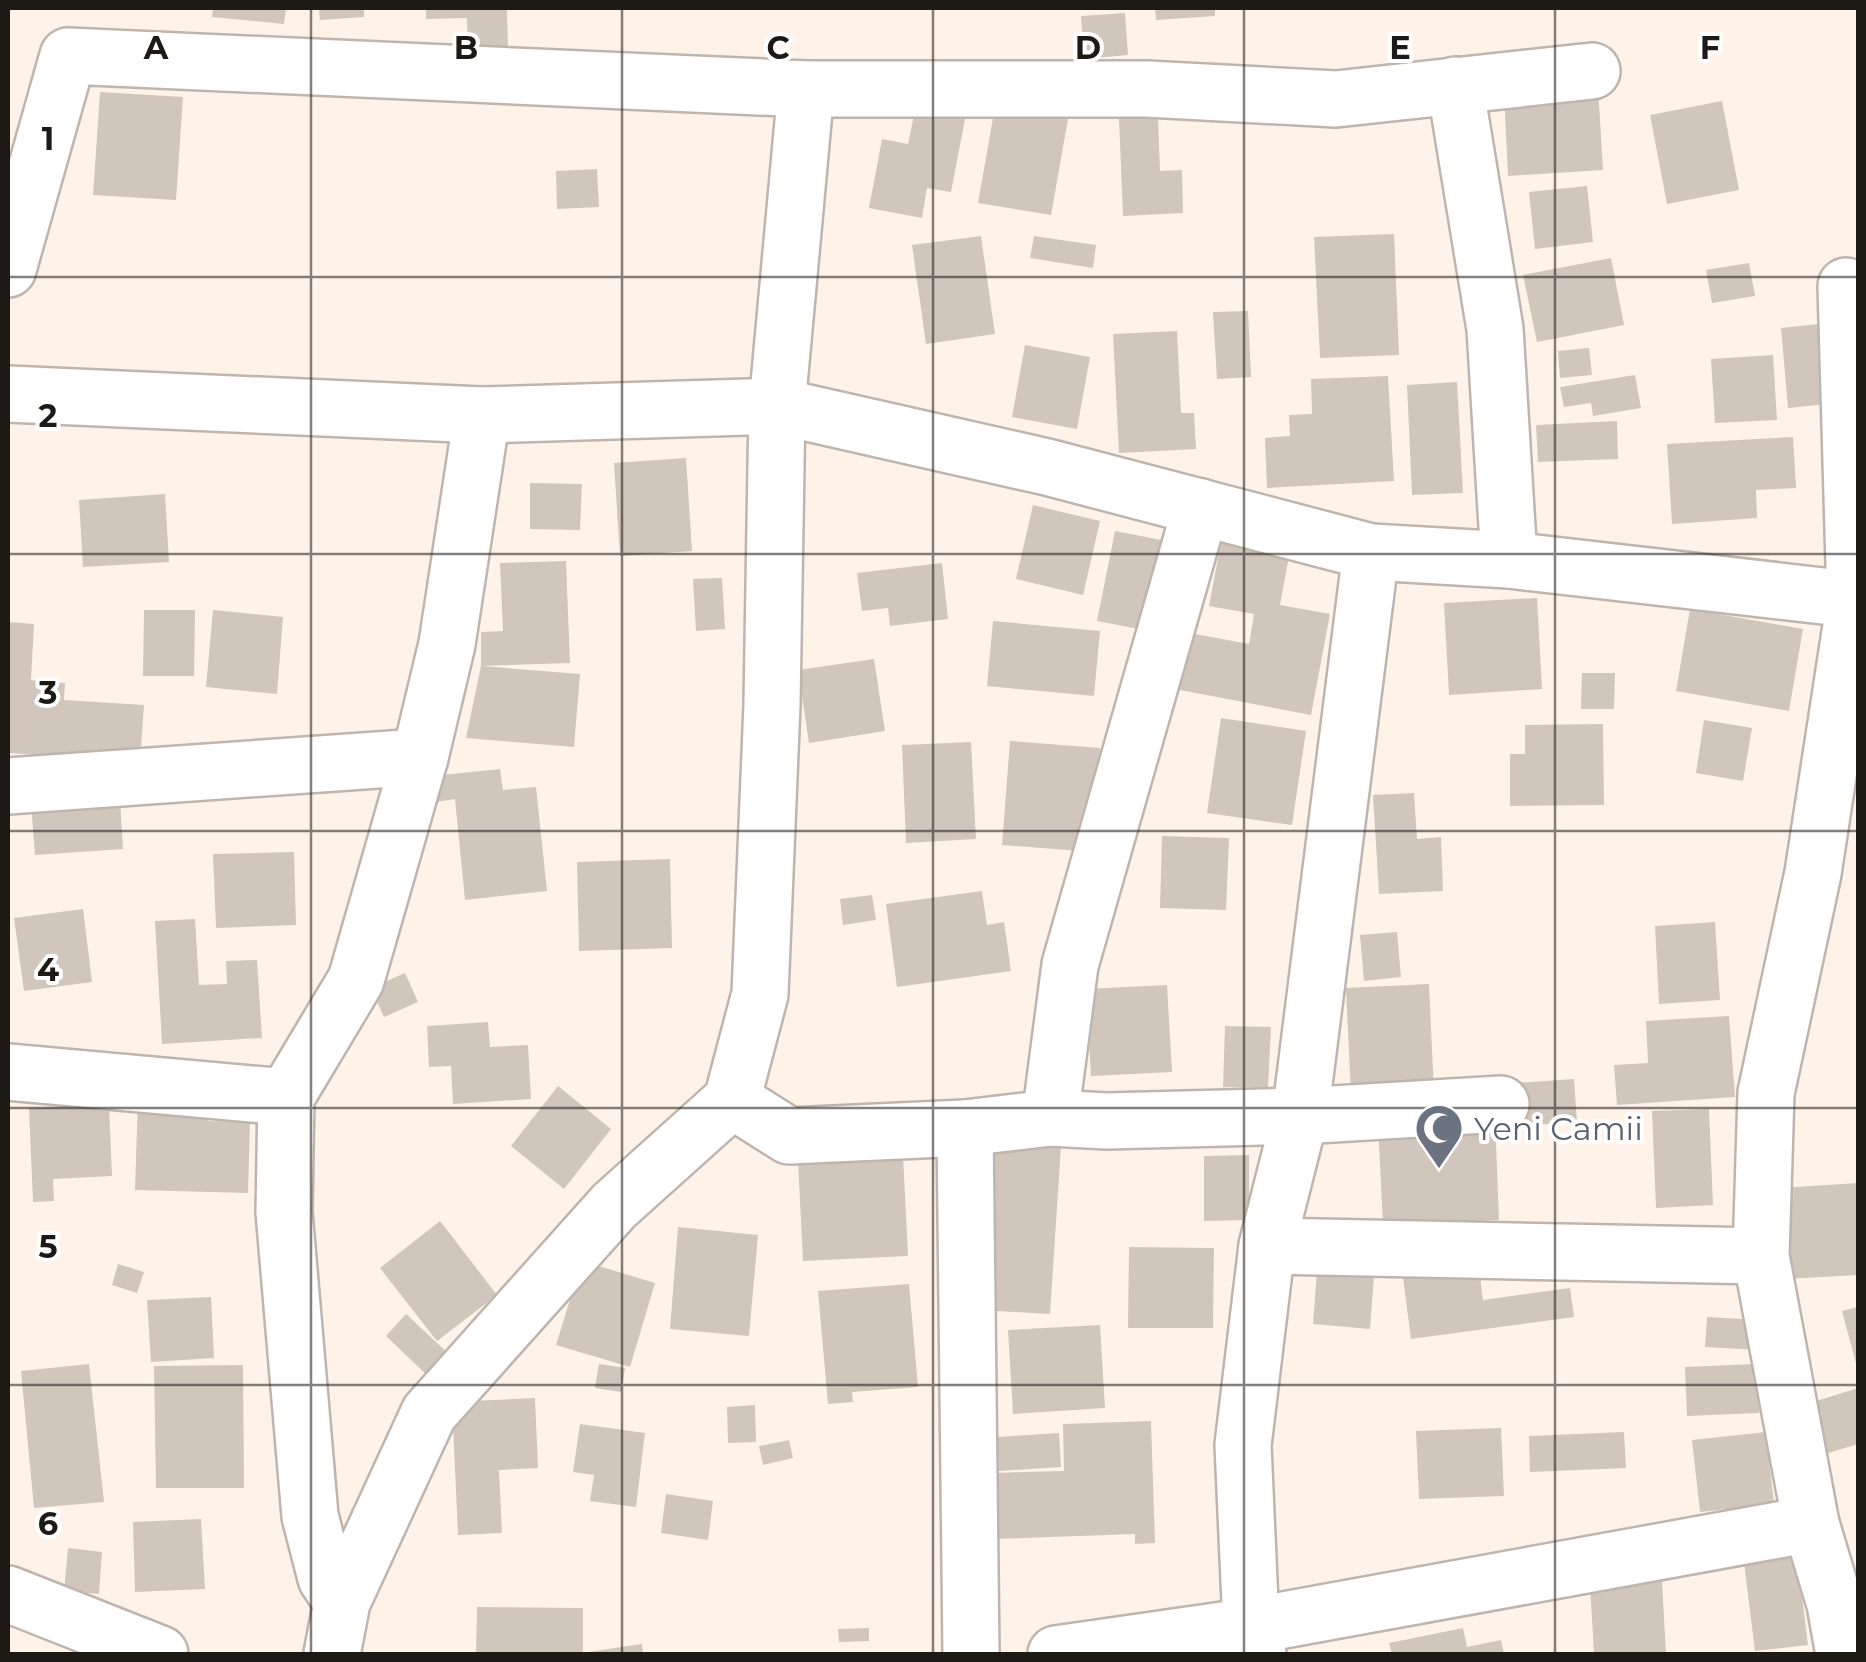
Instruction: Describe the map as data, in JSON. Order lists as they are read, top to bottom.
{
  "places": {
    "mosque": ["Yeni Camii"]
  },
  "grid": {
    "columns": [
      "A",
      "B",
      "C",
      "D",
      "E",
      "F"
    ],
    "rows": [
      "1",
      "2",
      "3",
      "4",
      "5",
      "6"
    ]
  }
}
